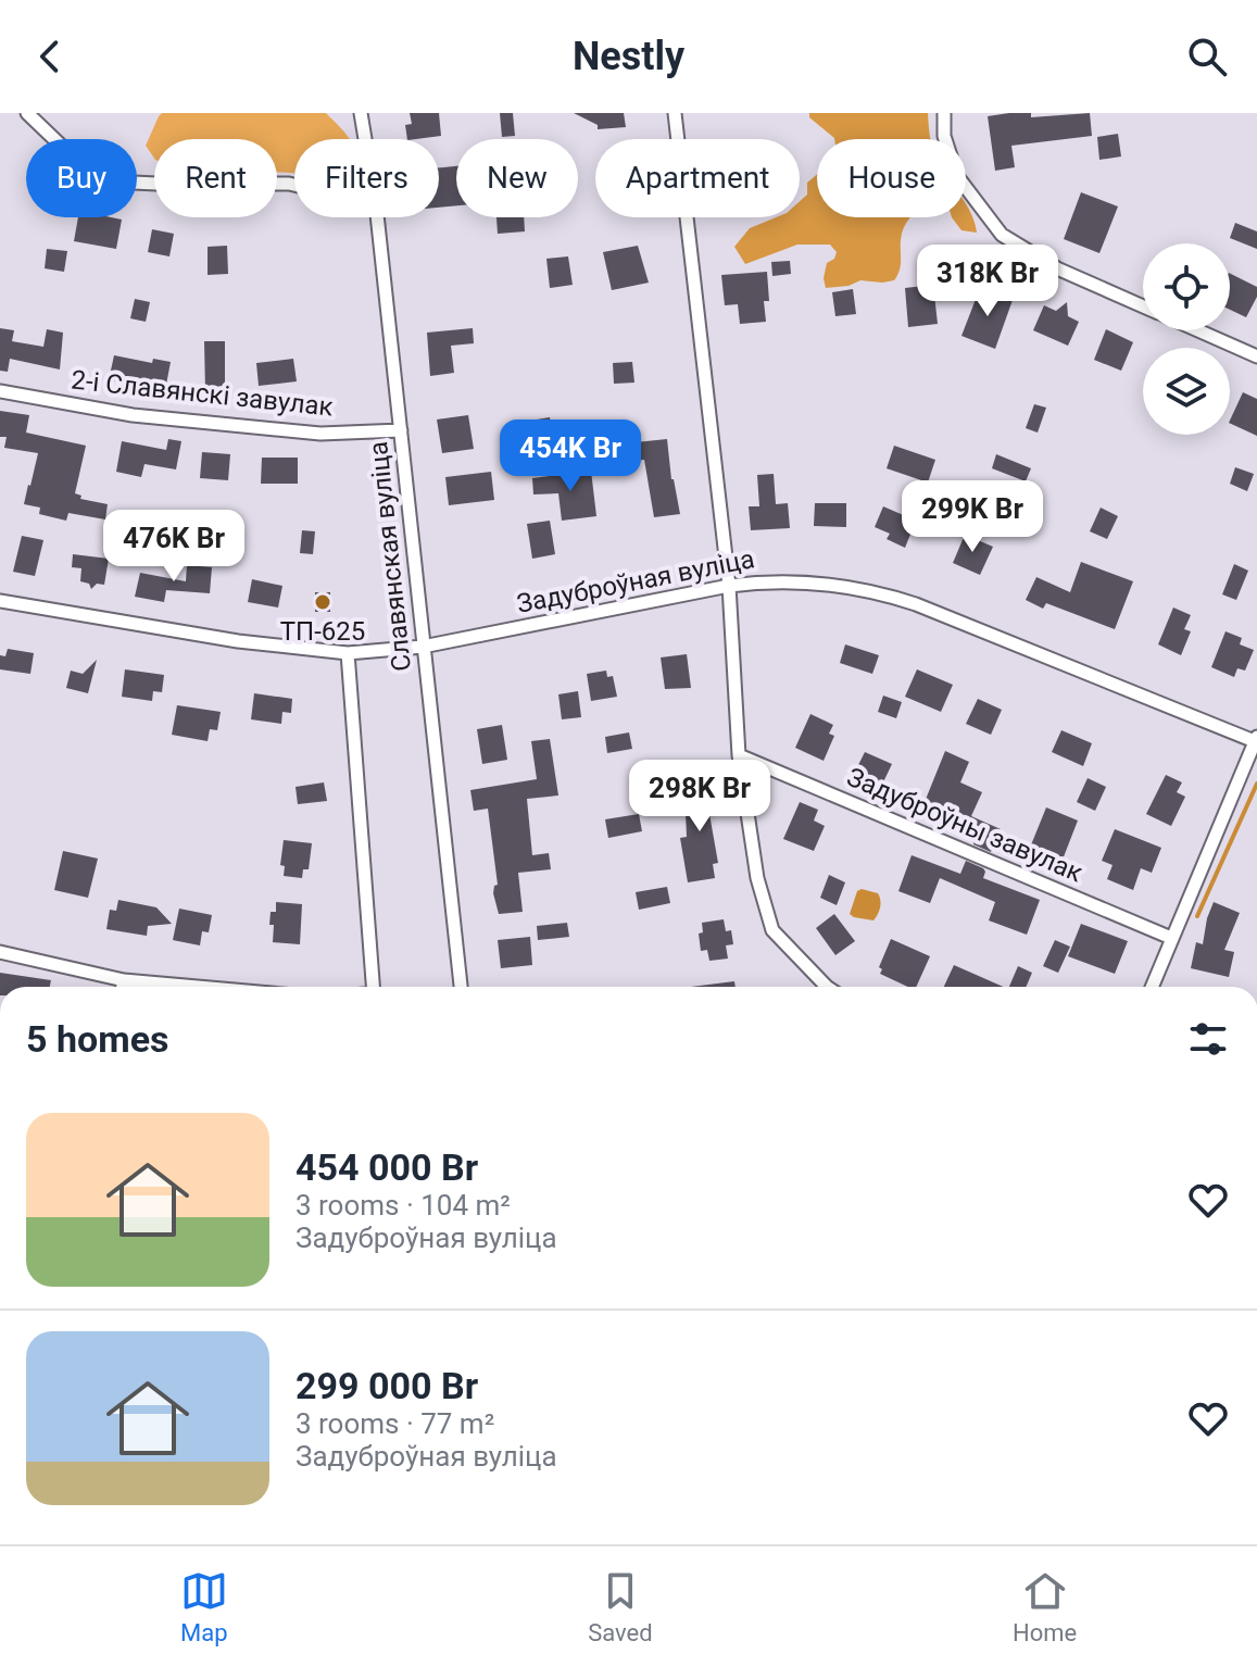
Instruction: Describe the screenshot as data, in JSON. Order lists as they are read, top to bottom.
{
  "streets": {
    "street": [
      "2-і Славянскі завулак",
      "Славянская вуліца",
      "Задуброўная вуліца",
      "Задуброўны завулак"
    ]
  },
  "crossings": [
    ["2-і Славянскі завулак", "Славянская вуліца"],
    ["Славянская вуліца", "Задуброўная вуліца"]
  ],
  "places": ["ТП-625"],
  "page": {
    "header": "Nestly",
    "chip": [
      "Buy",
      "Rent",
      "Filters",
      "New",
      "Apartment",
      "House"
    ],
    "price": [
      "318K Br",
      "454K Br",
      "299K Br",
      "476K Br",
      "298K Br"
    ],
    "heading": "5 homes",
    "list": [
      {
        "name": "454 000 Br",
        "note": "3 rooms · 104 m² · Задуброўная вуліца"
      },
      {
        "name": "299 000 Br",
        "note": "3 rooms · 77 m² · Задуброўная вуліца"
      }
    ],
    "tabs": ["Map", "Saved", "Home"]
  }
}
